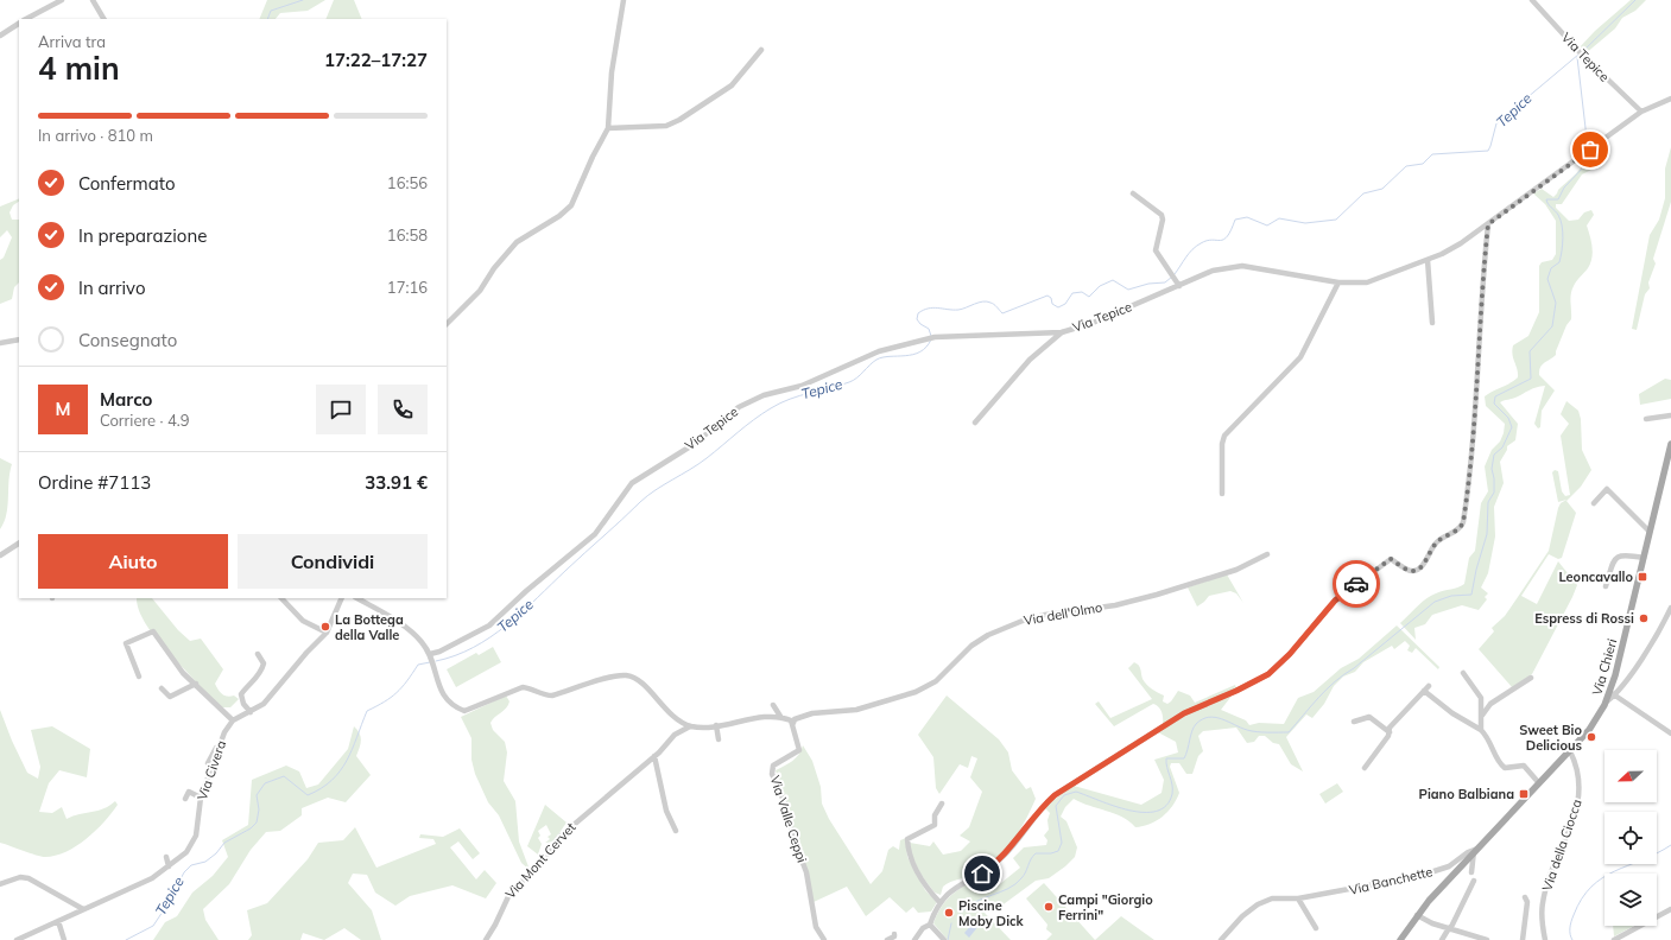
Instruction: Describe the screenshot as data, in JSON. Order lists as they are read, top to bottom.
{
  "streets": {
    "main road": ["Via Chieri"],
    "street": [
      "Via Tepice",
      "Via dell'Olmo",
      "Via Civera",
      "Via Valle Ceppi",
      "Via della Ciocca",
      "Via Mont Cervet",
      "Via Banchette"
    ]
  },
  "crossings": [
    ["Via dell'Olmo", "Via Valle Ceppi"],
    ["Via Chieri", "Via della Ciocca"],
    ["Via Chieri", "Via Banchette"]
  ],
  "water": ["Tepice"],
  "places": {
    "transit": ["Leoncavallo", "Piano Balbiana"],
    "other": [
      "Espress di Rossi",
      "La Bottega della Valle",
      "Sweet Bio Delicious",
      "Campi \"Giorgio Ferrini\"",
      "Piscine Moby Dick"
    ]
  },
  "north": "left",
  "page": {
    "heading": ["4 min", "Arriva tra", "17:22–17:27"],
    "panel": [
      "Marco",
      "Corriere · 4.9",
      "Ordine #7113",
      "33.91 €"
    ],
    "bar": "In arrivo · 810 m",
    "list": [
      ["Confermato", "16:56"],
      ["In preparazione", "16:58"],
      ["In arrivo", "17:16"],
      "Consegnato"
    ],
    "round": "M",
    "buttons": ["Aiuto", "Condividi"]
  }
}
